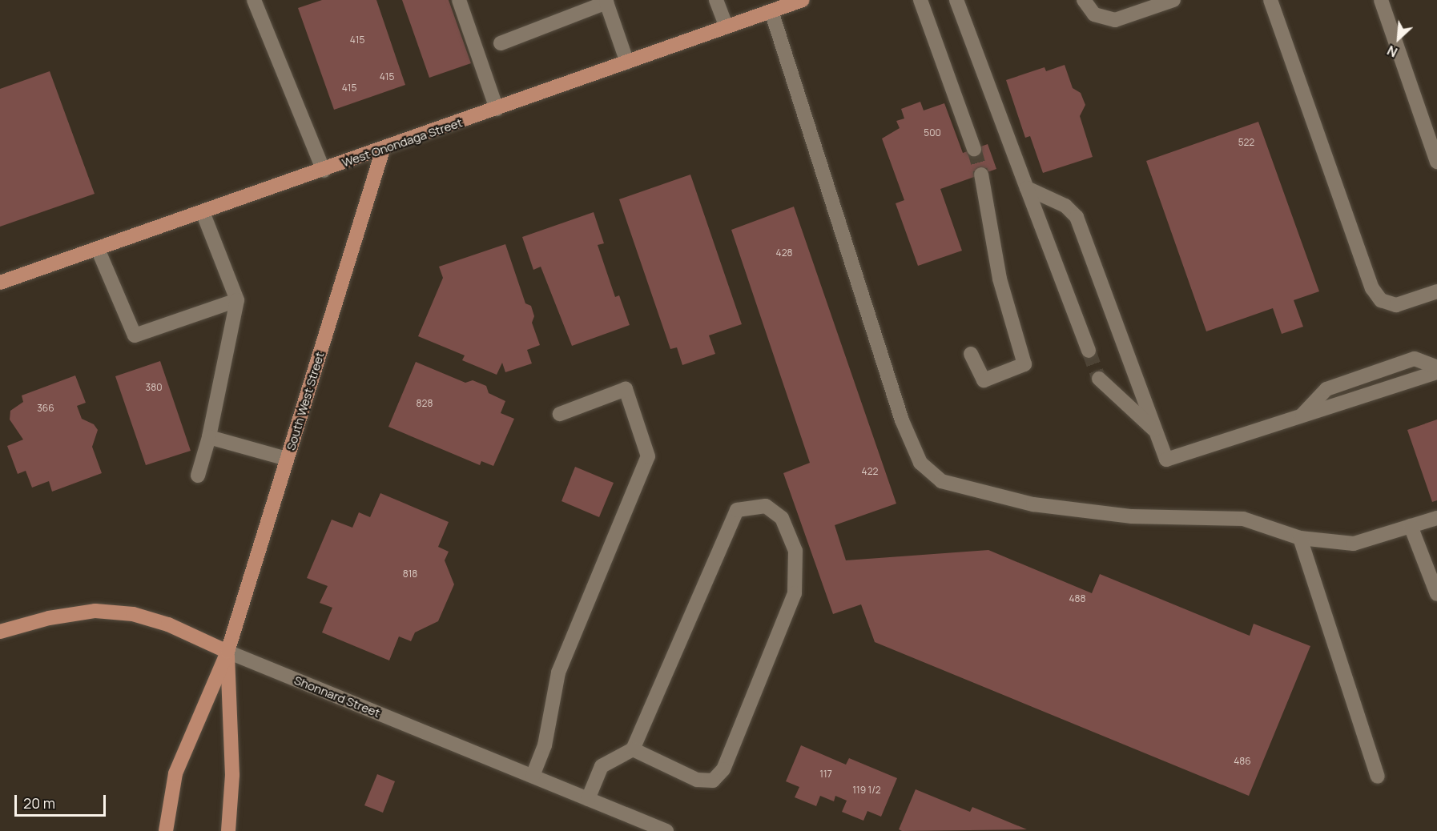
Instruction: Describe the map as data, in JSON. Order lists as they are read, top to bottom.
{
  "streets": {
    "main road": ["West Onondaga Street", "South West Street", "Shonnard Street"]
  },
  "crossings": [
    ["West Onondaga Street", "South West Street"],
    ["South West Street", "Shonnard Street"]
  ],
  "house_numbers": [
    "415",
    "415",
    "415",
    "500",
    "522",
    "428",
    "380",
    "828",
    "366",
    "422",
    "818",
    "488",
    "486",
    "117",
    "119 1/2"
  ],
  "scale_bar": "20 m",
  "north": "bottom left"
}
